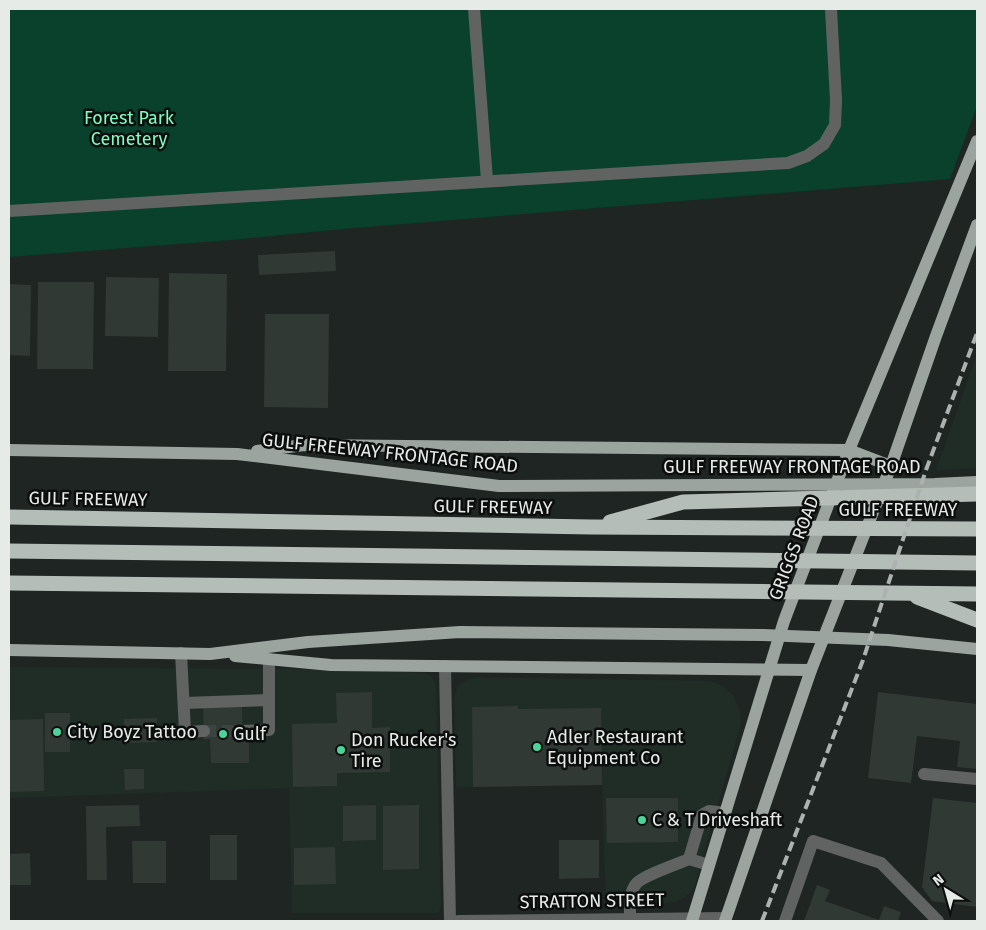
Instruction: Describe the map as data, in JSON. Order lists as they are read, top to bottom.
{
  "streets": {
    "highway": ["GULF FREEWAY"],
    "main road": ["GULF FREEWAY FRONTAGE ROAD", "GRIGGS ROAD"],
    "street": ["STRATTON STREET"]
  },
  "crossings": [
    ["GRIGGS ROAD", "STRATTON STREET"]
  ],
  "parks": ["Forest Park Cemetery"],
  "places": [
    "City Boyz Tattoo",
    "Gulf",
    "Adler Restaurant Equipment Co",
    "Don Rucker's Tire",
    "C & T Driveshaft"
  ],
  "north": "top left"
}
